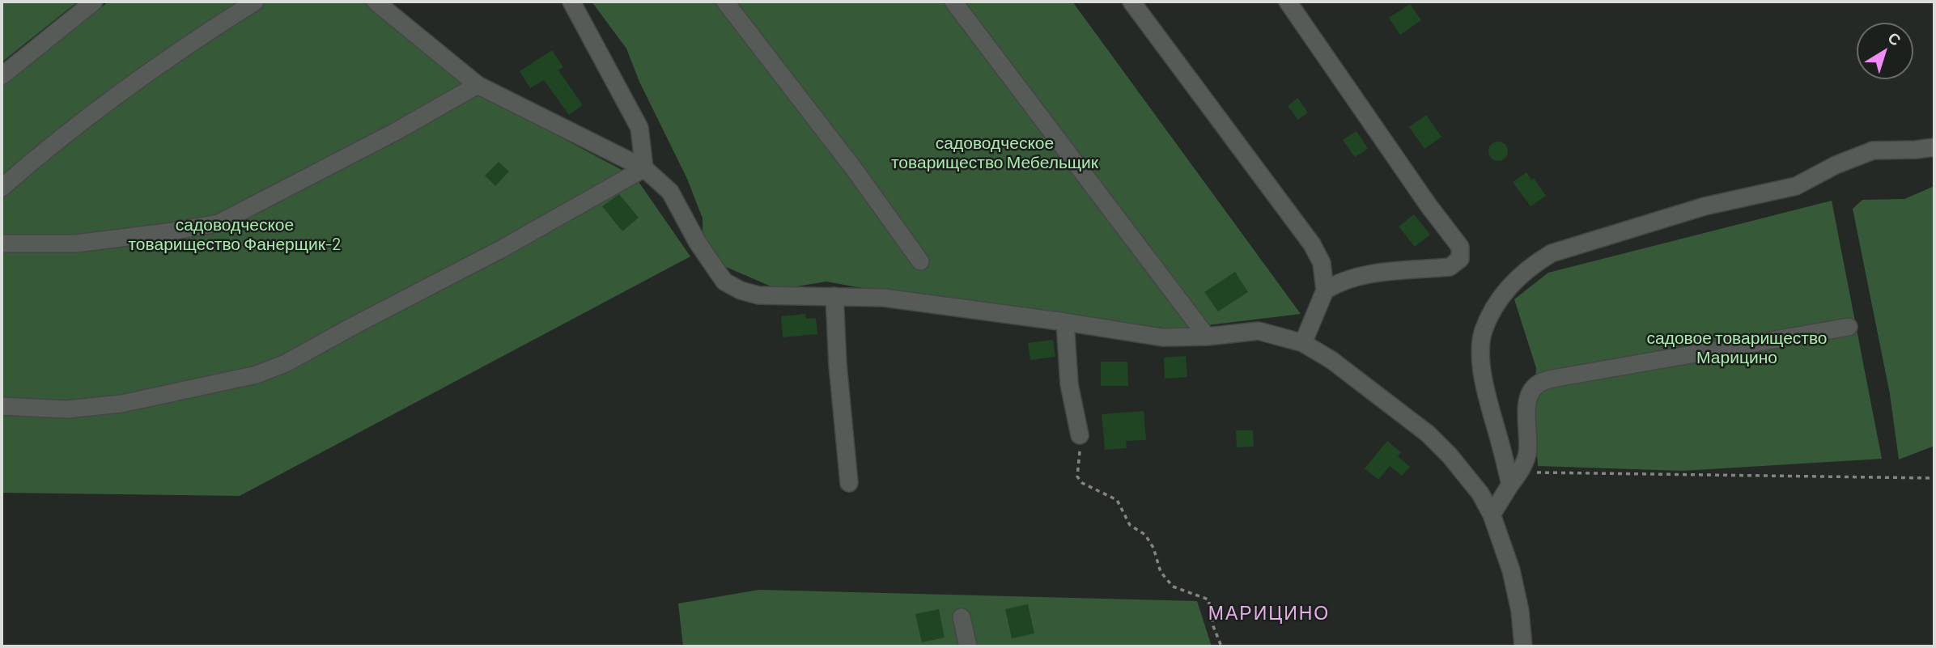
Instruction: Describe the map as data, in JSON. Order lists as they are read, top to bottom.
{
  "districts": ["МАРИЦИНО"],
  "parks": ["садоводческое товарищество Мебельщик", "садоводческое товарищество Фанерщик-2", "садовое товарищество Марицино"],
  "north": "top right"
}
